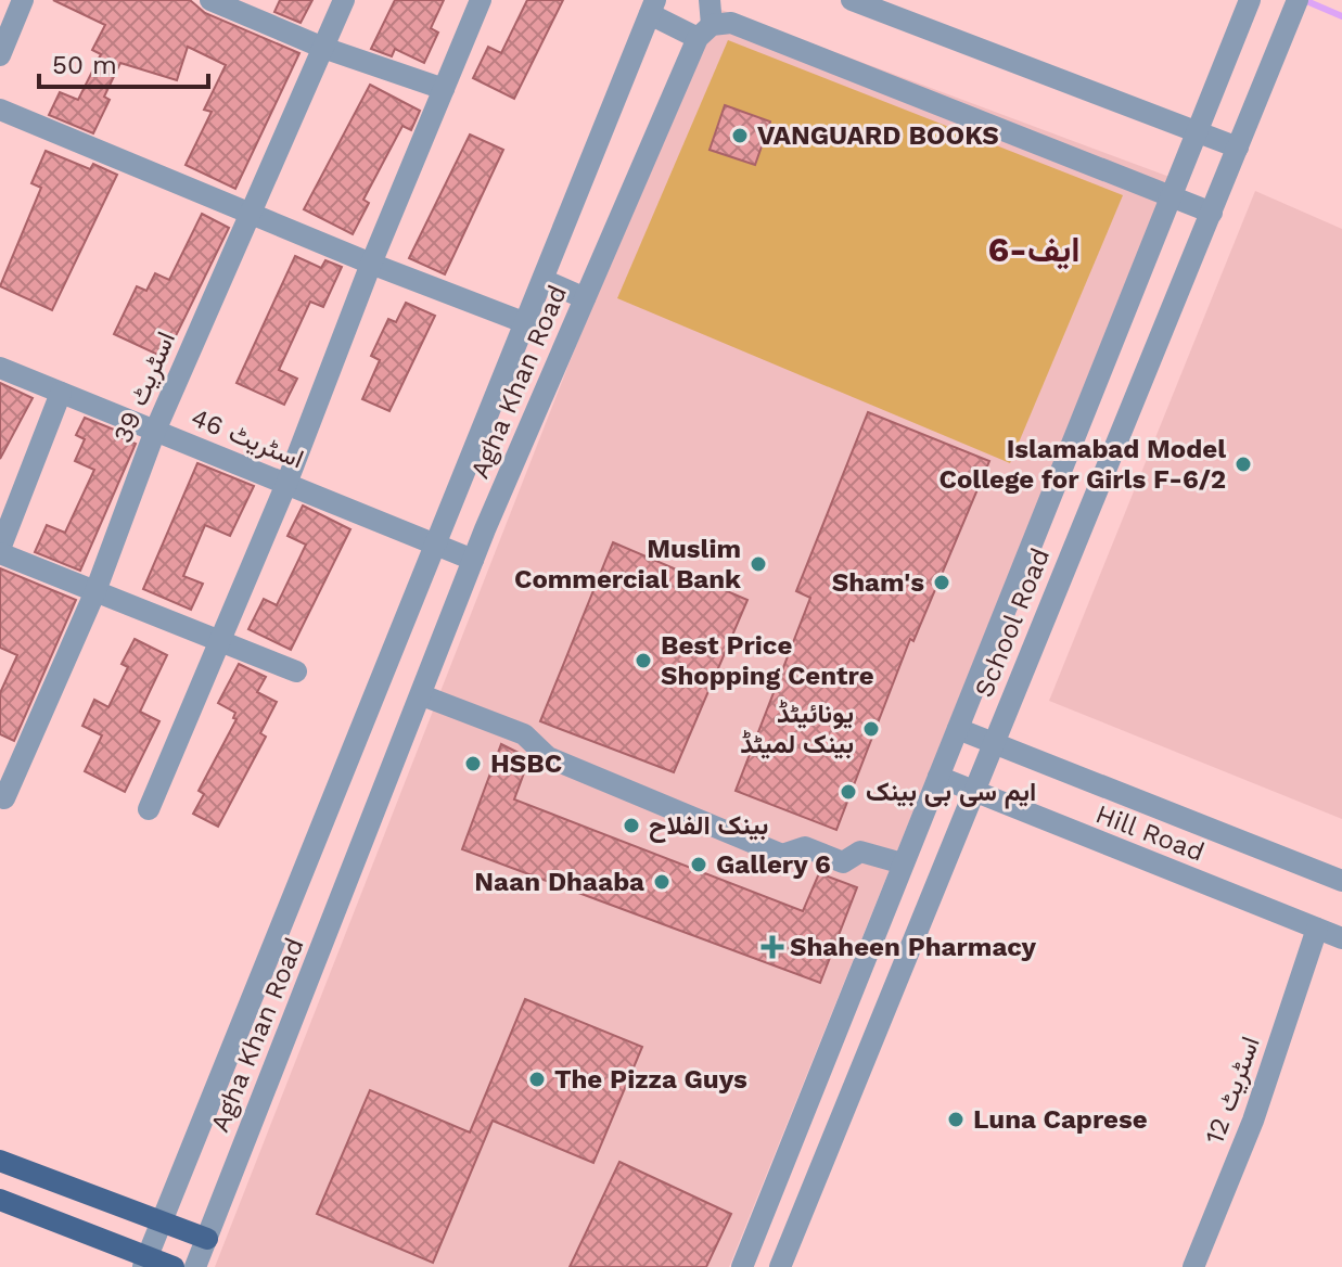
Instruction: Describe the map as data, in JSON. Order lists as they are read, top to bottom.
{
  "streets": {
    "street": [
      "Agha Khan Road",
      "اسٹریٹ 39",
      "اسٹریٹ 46",
      "School Road",
      "Hill Road",
      "اسٹریٹ 12"
    ]
  },
  "crossings": [
    ["Agha Khan Road", "اسٹریٹ 46"],
    ["اسٹریٹ 39", "اسٹریٹ 46"],
    ["School Road", "Hill Road"],
    ["Hill Road", "اسٹریٹ 12"]
  ],
  "districts": ["ایف-6"],
  "places": {
    "other": [
      "VANGUARD BOOKS",
      "Islamabad Model College for Girls F-6/2",
      "Muslim Commercial Bank",
      "Sham's",
      "Best Price Shopping Centre",
      "یونائیٹڈ بینک لمیٹڈ",
      "HSBC",
      "ایم سی بی بینک",
      "بینک الفلاح",
      "Gallery 6",
      "Naan Dhaaba",
      "The Pizza Guys",
      "Luna Caprese"
    ],
    "health": ["Shaheen Pharmacy"]
  },
  "scale_bar": "50 m"
}
